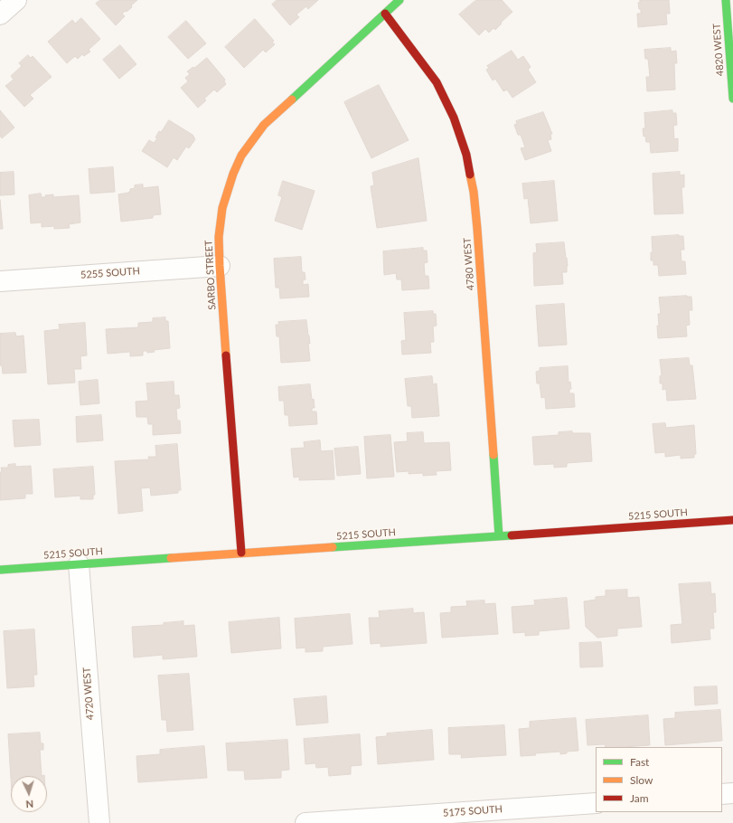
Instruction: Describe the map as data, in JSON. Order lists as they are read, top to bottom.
{
  "streets": {
    "street": [
      "4820 WEST",
      "4780 WEST",
      "5255 SOUTH",
      "SARBO STREET",
      "5215 SOUTH",
      "4720 WEST",
      "5175 SOUTH"
    ]
  },
  "crossings": [
    ["4780 WEST", "SARBO STREET"],
    ["4780 WEST", "5215 SOUTH"],
    ["5255 SOUTH", "SARBO STREET"],
    ["SARBO STREET", "5215 SOUTH"],
    ["5215 SOUTH", "4720 WEST"]
  ],
  "legend": ["Fast", "Slow", "Jam"],
  "north": "bottom"
}
